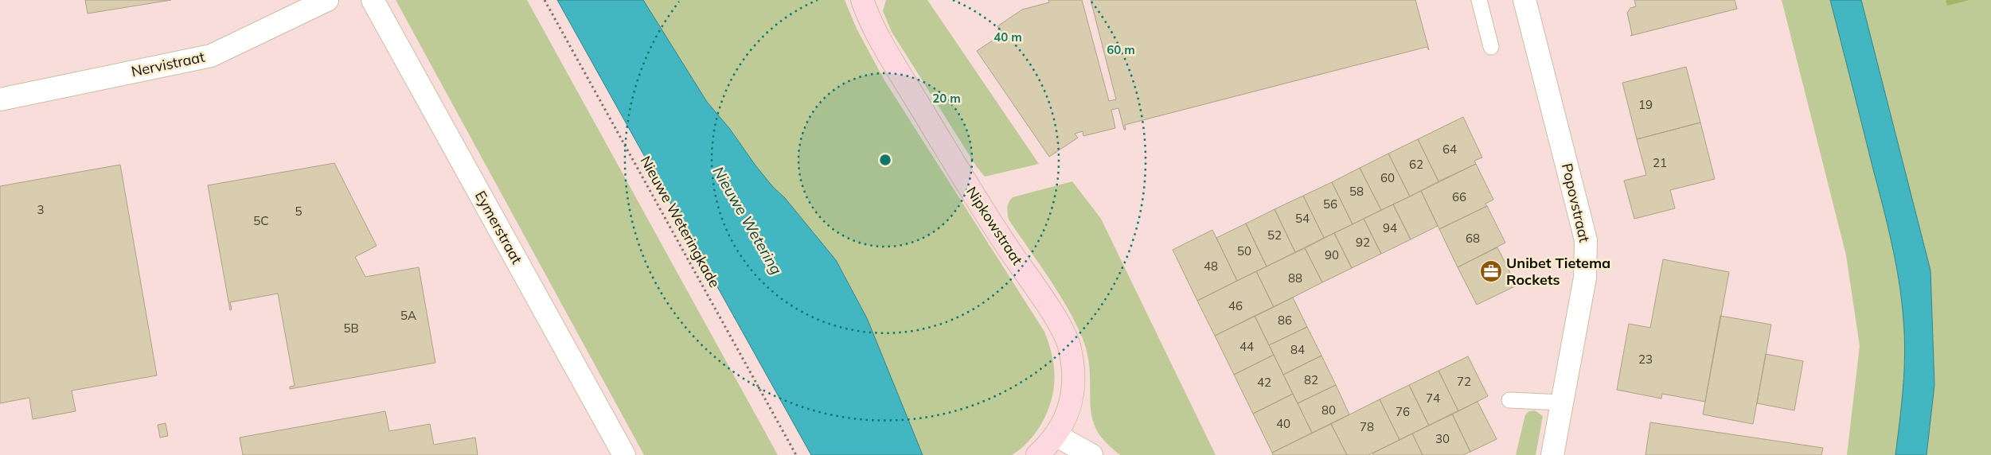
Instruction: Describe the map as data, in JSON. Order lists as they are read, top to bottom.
{
  "streets": {
    "street": [
      "Nervistraat",
      "Popovstraat",
      "Nipkowstraat",
      "Eymerstraat"
    ],
    "path": ["Nieuwe Weteringkade"]
  },
  "water": ["Nieuwe Wetering"],
  "places": {
    "office": ["Unibet Tietema Rockets"]
  },
  "house_numbers": [
    "19",
    "64",
    "21",
    "62",
    "60",
    "58",
    "66",
    "56",
    "3",
    "5",
    "54",
    "5C",
    "94",
    "52",
    "68",
    "92",
    "50",
    "90",
    "48",
    "88",
    "46",
    "5A",
    "86",
    "5B",
    "44",
    "84",
    "23",
    "82",
    "72",
    "42",
    "74",
    "80",
    "76",
    "40",
    "78",
    "30"
  ],
  "rings": ["40 m", "60 m", "20 m"]
}
